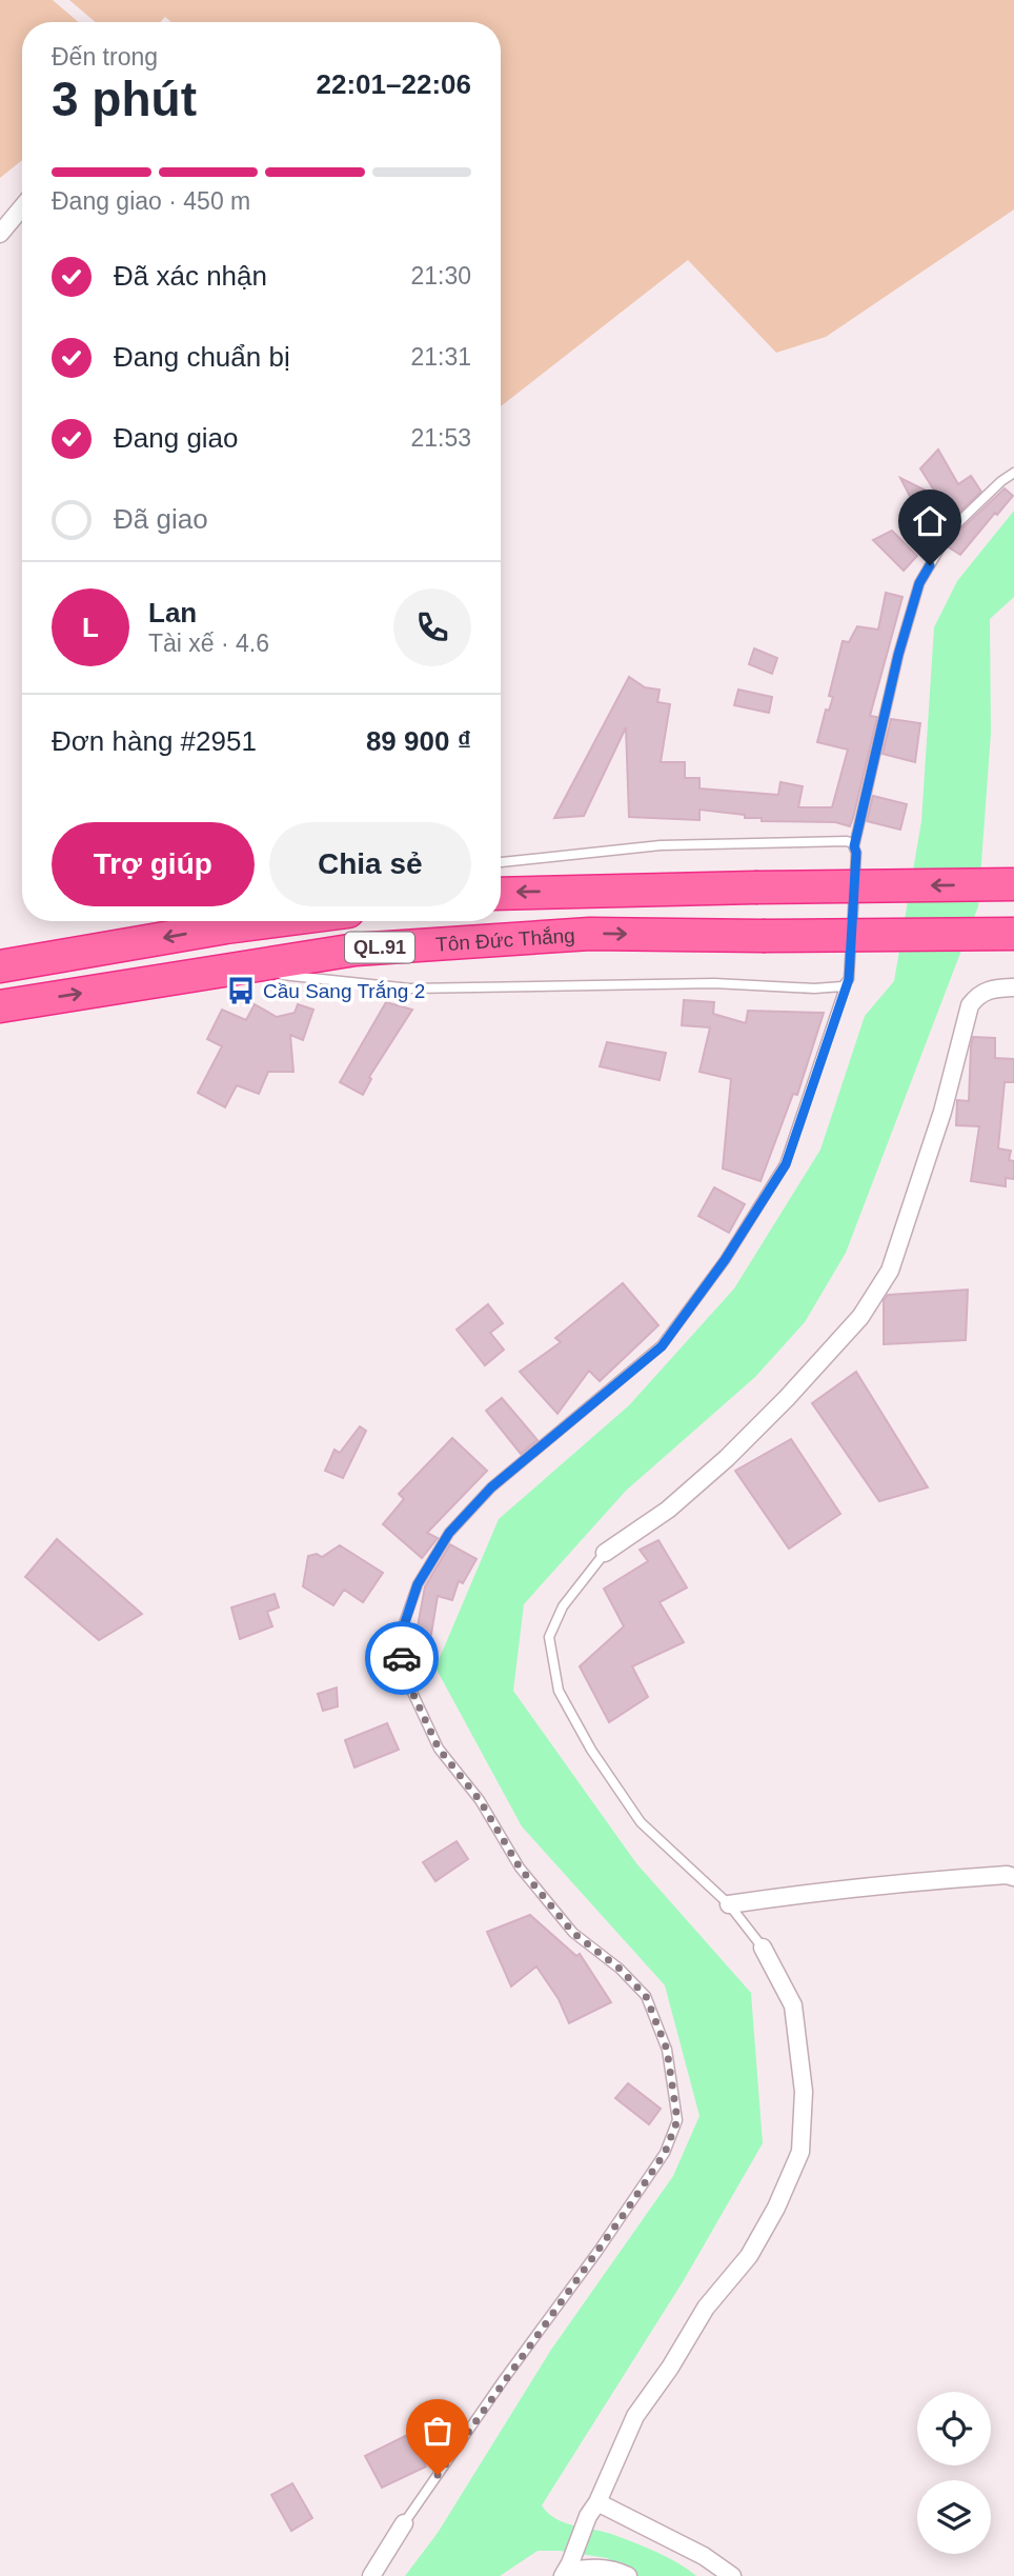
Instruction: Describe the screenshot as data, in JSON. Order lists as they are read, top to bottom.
{
  "streets": {
    "highway": ["Tôn Đức Thắng", "QL.91"]
  },
  "places": {
    "bus stop": ["Cầu Sang Trắng 2"]
  },
  "page": {
    "heading": ["3 phút", "Đến trong", "22:01–22:06"],
    "panel": [
      "Lan",
      "Tài xế · 4.6",
      "Đơn hàng #2951",
      "89 900 ₫"
    ],
    "bar": "Đang giao · 450 m",
    "list": [
      ["Đã xác nhận", "21:30"],
      ["Đang chuẩn bị", "21:31"],
      ["Đang giao", "21:53"],
      "Đã giao"
    ],
    "round": "L",
    "buttons": ["Trợ giúp", "Chia sẻ"]
  }
}
